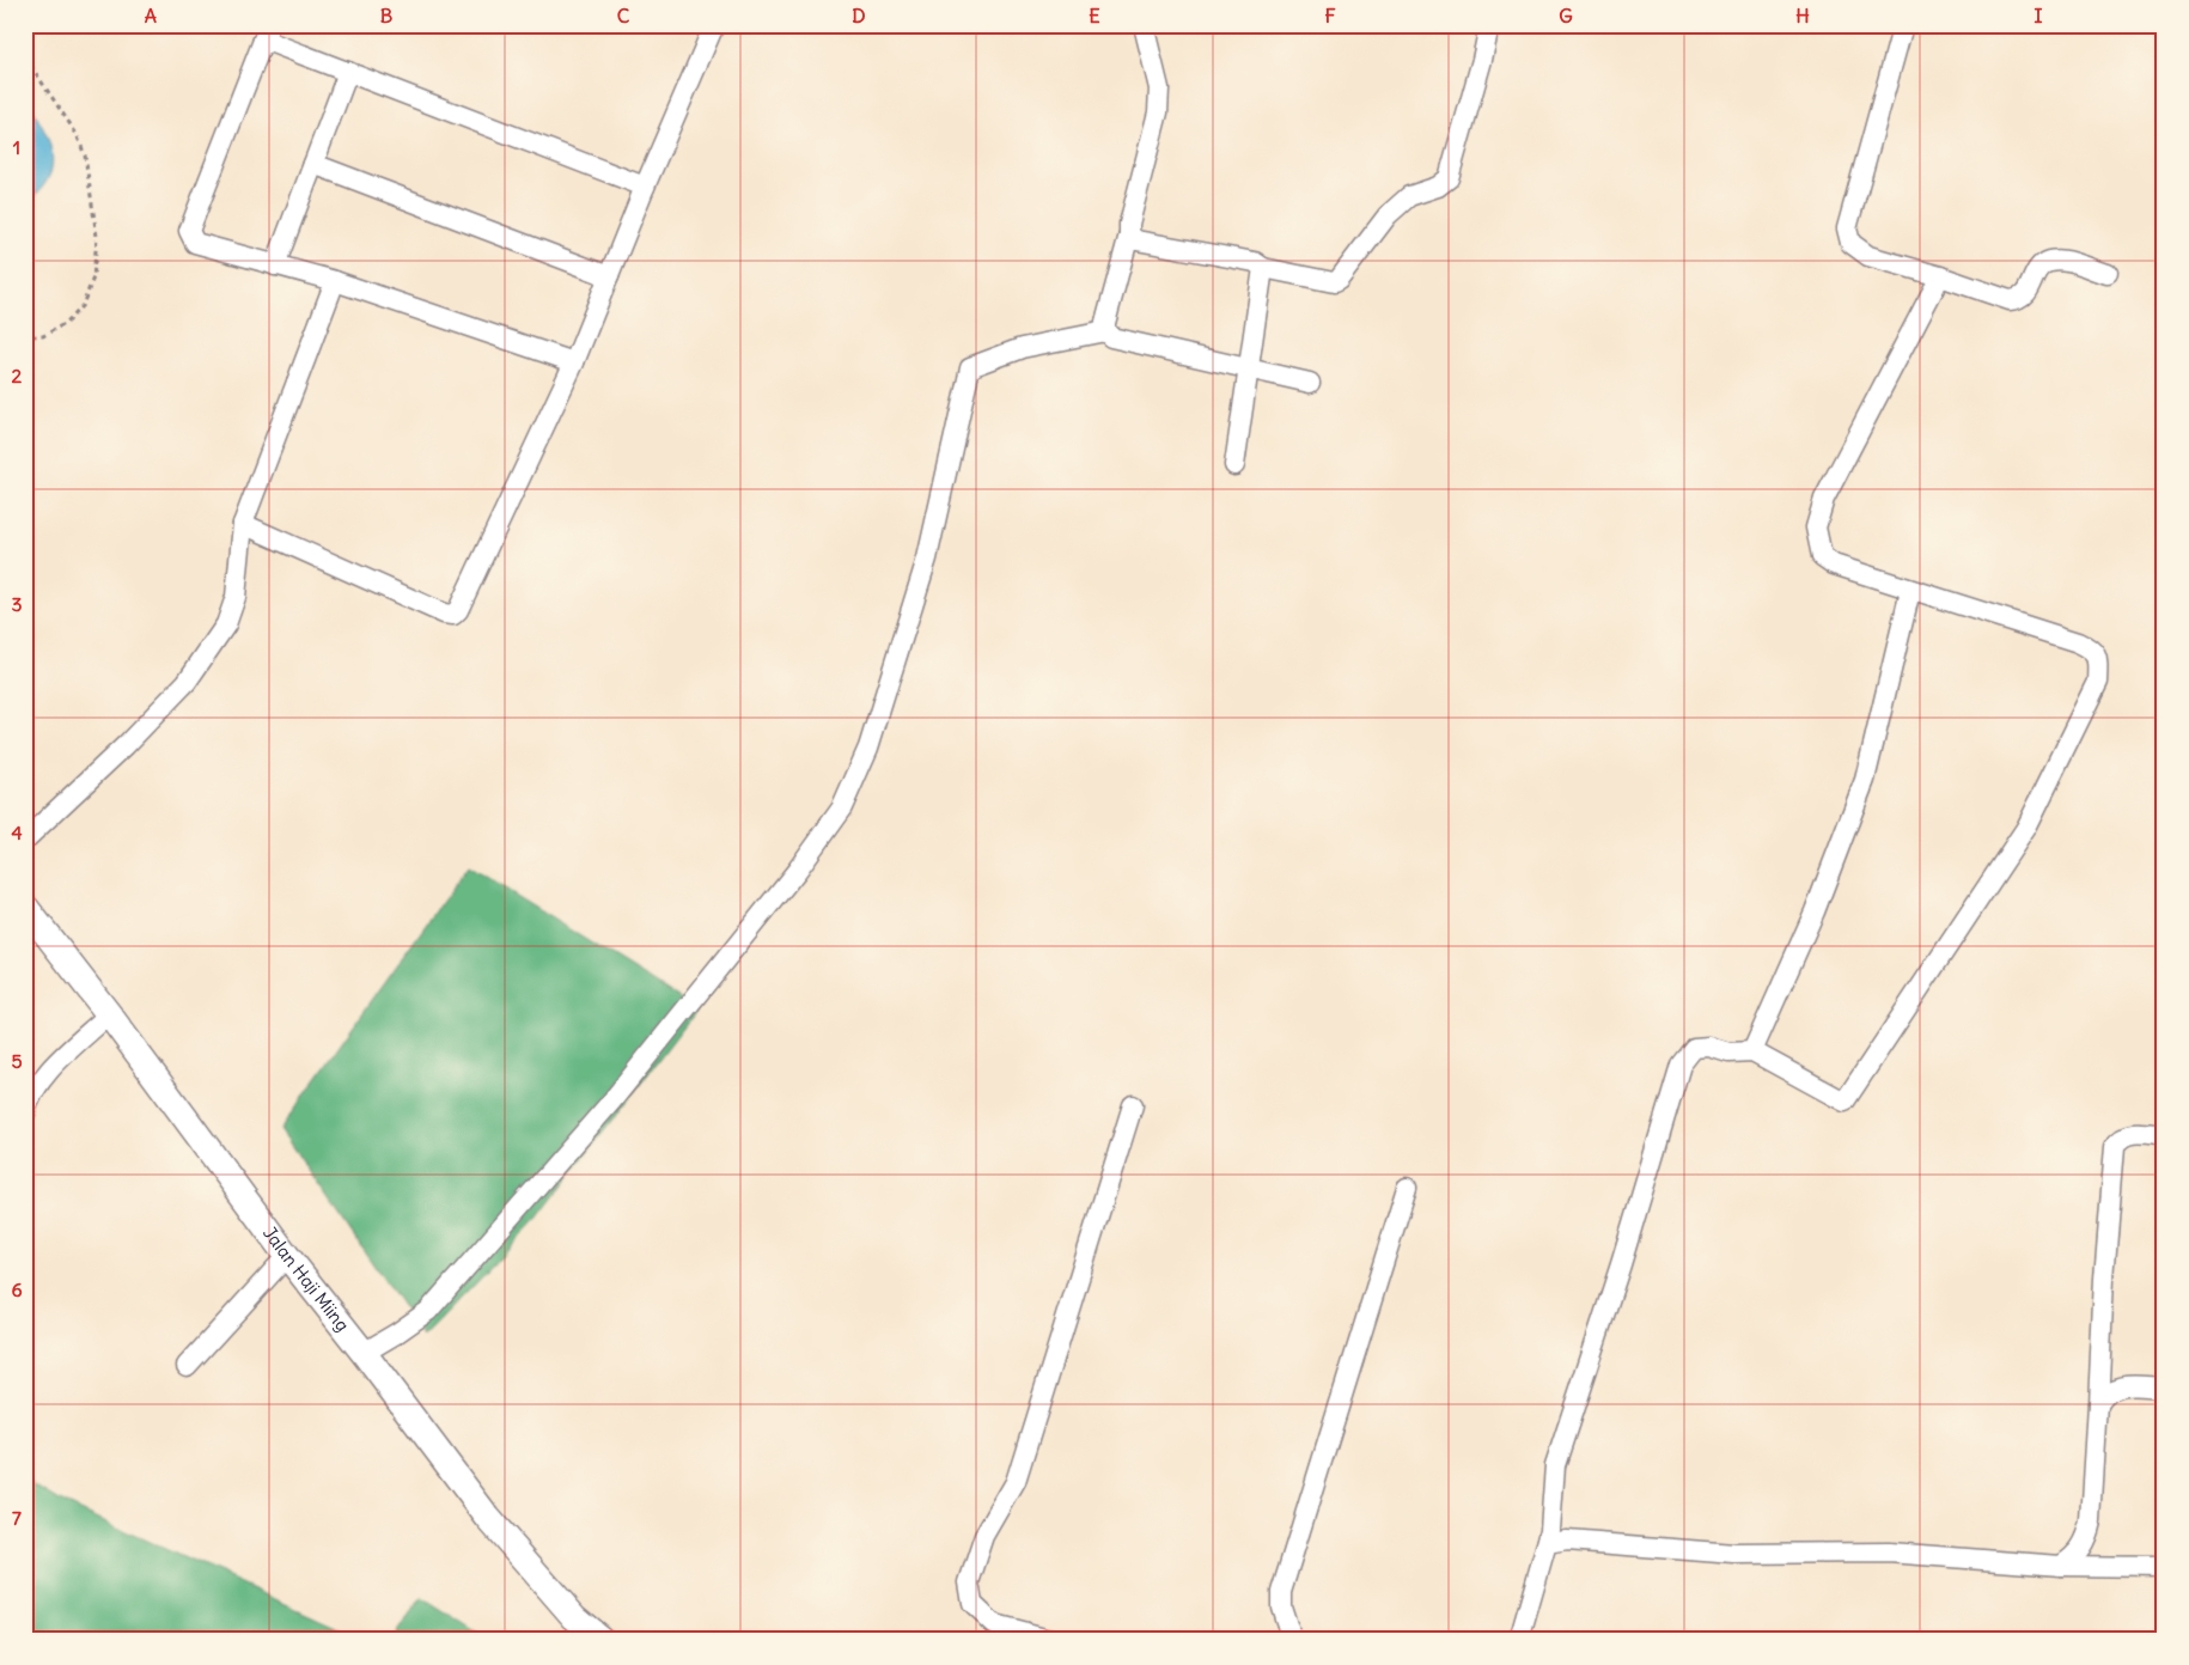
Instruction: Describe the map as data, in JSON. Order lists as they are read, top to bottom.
{
  "streets": {
    "main road": ["Jalan Haji Miing"]
  },
  "grid": {
    "columns": [
      "A",
      "B",
      "C",
      "D",
      "E",
      "F",
      "G",
      "H",
      "I"
    ],
    "rows": [
      "1",
      "2",
      "3",
      "4",
      "5",
      "6",
      "7"
    ]
  }
}
